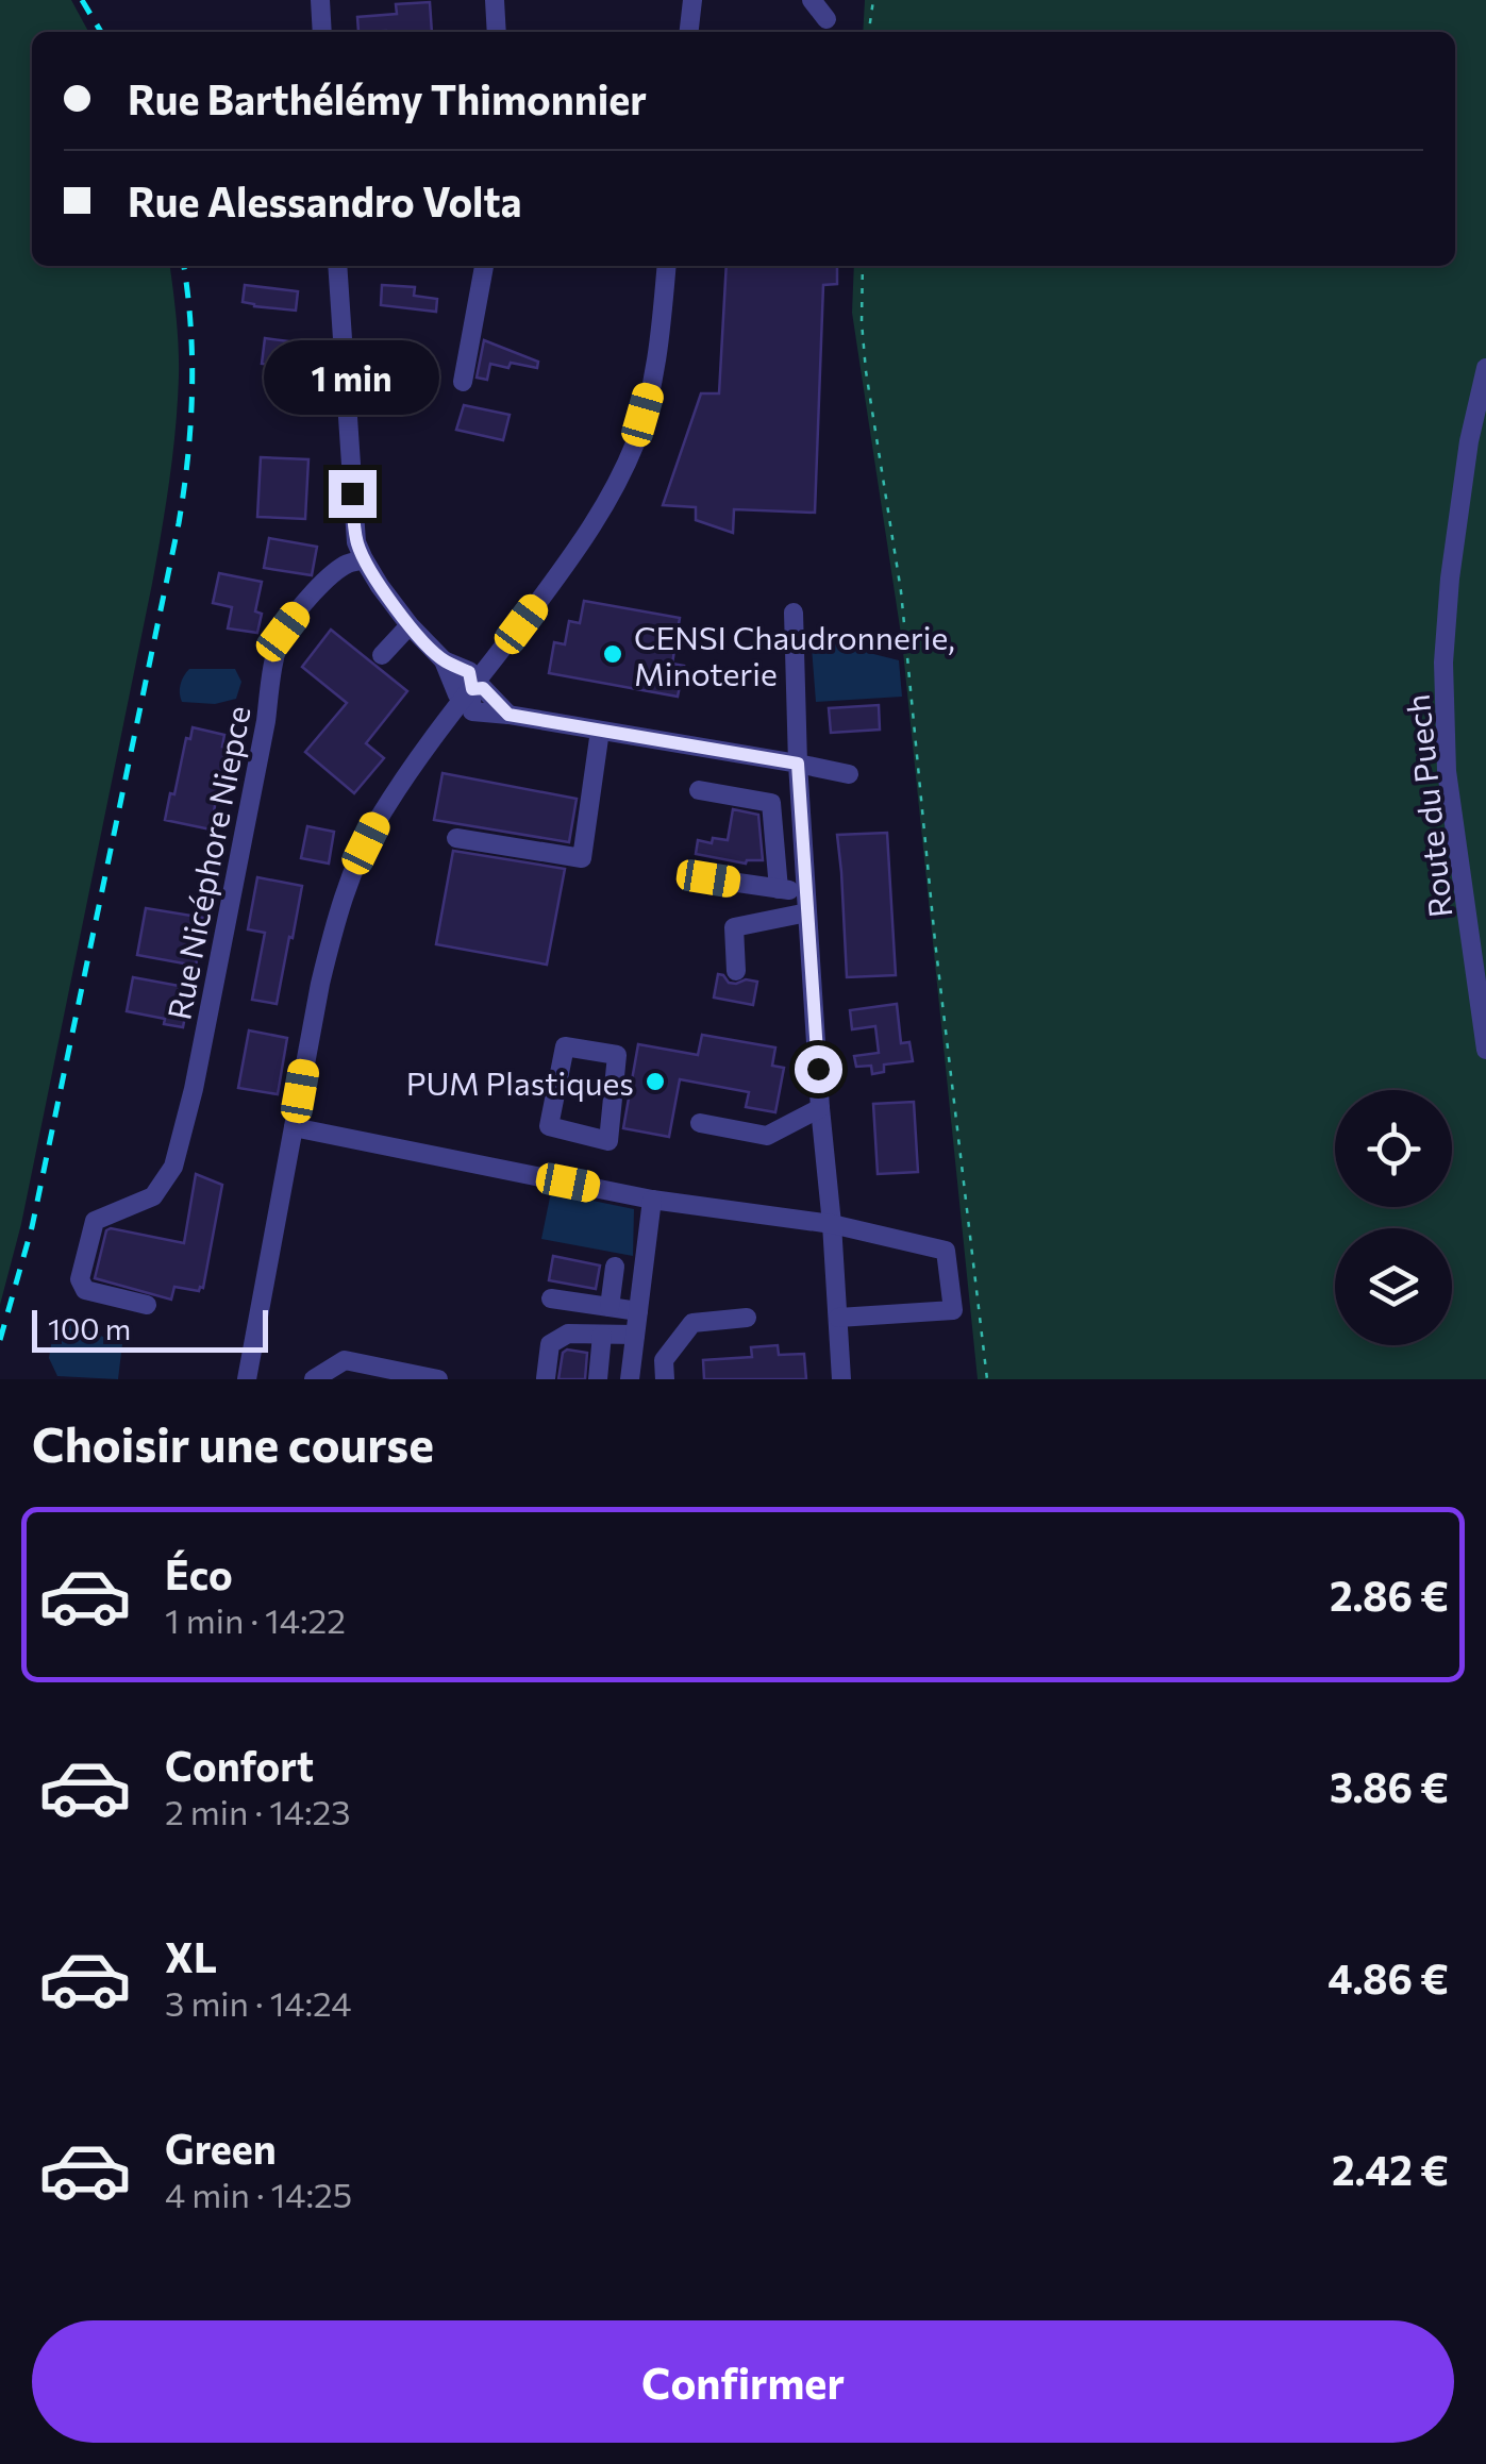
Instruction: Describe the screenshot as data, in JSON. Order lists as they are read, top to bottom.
{
  "streets": {
    "street": ["Route du Puech", "Rue Nicéphore Niepce"]
  },
  "places": ["CENSI Chaudronnerie, Minoterie", "PUM Plastiques"],
  "scale_bar": "100 m",
  "page": {
    "banner": ["Rue Barthélémy Thimonnier", "Rue Alessandro Volta"],
    "bubble": "1 min",
    "scale": "100 m",
    "heading": "Choisir une course",
    "list": [
      {
        "name": "Éco",
        "note": "1 min · 14:22",
        "value": "2.86 €"
      },
      {
        "name": "Confort",
        "note": "2 min · 14:23",
        "value": "3.86 €"
      },
      {
        "name": "XL",
        "note": "3 min · 14:24",
        "value": "4.86 €"
      },
      {
        "name": "Green",
        "note": "4 min · 14:25",
        "value": "2.42 €"
      }
    ],
    "buttons": "Confirmer"
  }
}
